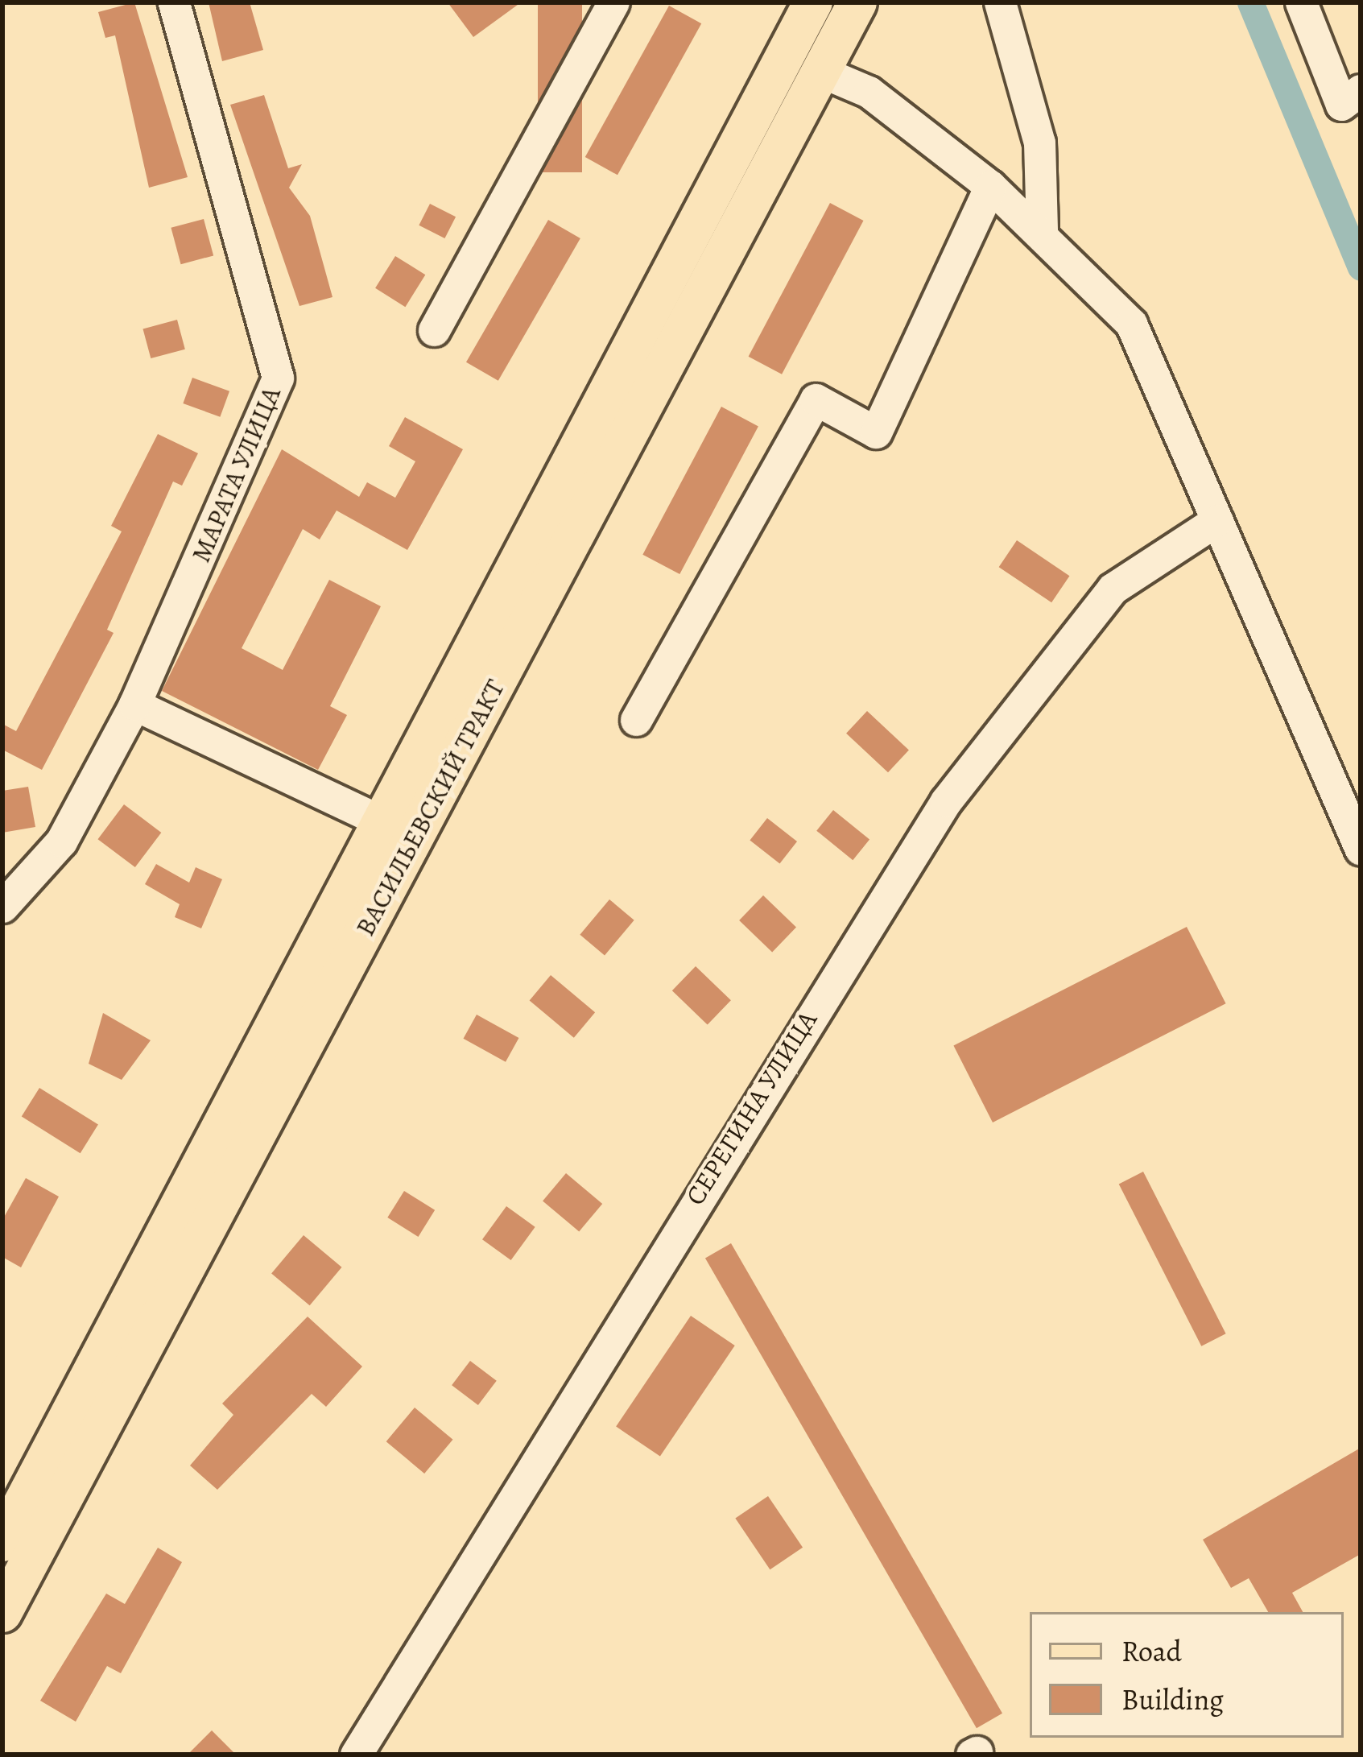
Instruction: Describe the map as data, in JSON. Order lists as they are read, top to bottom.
{
  "streets": {
    "main road": ["ВАСИЛЬЕВСКИЙ ТРАКТ"],
    "street": ["МАРАТА УЛИЦА", "СЕРЕГИНА УЛИЦА"]
  },
  "legend": ["Road", "Building"]
}
